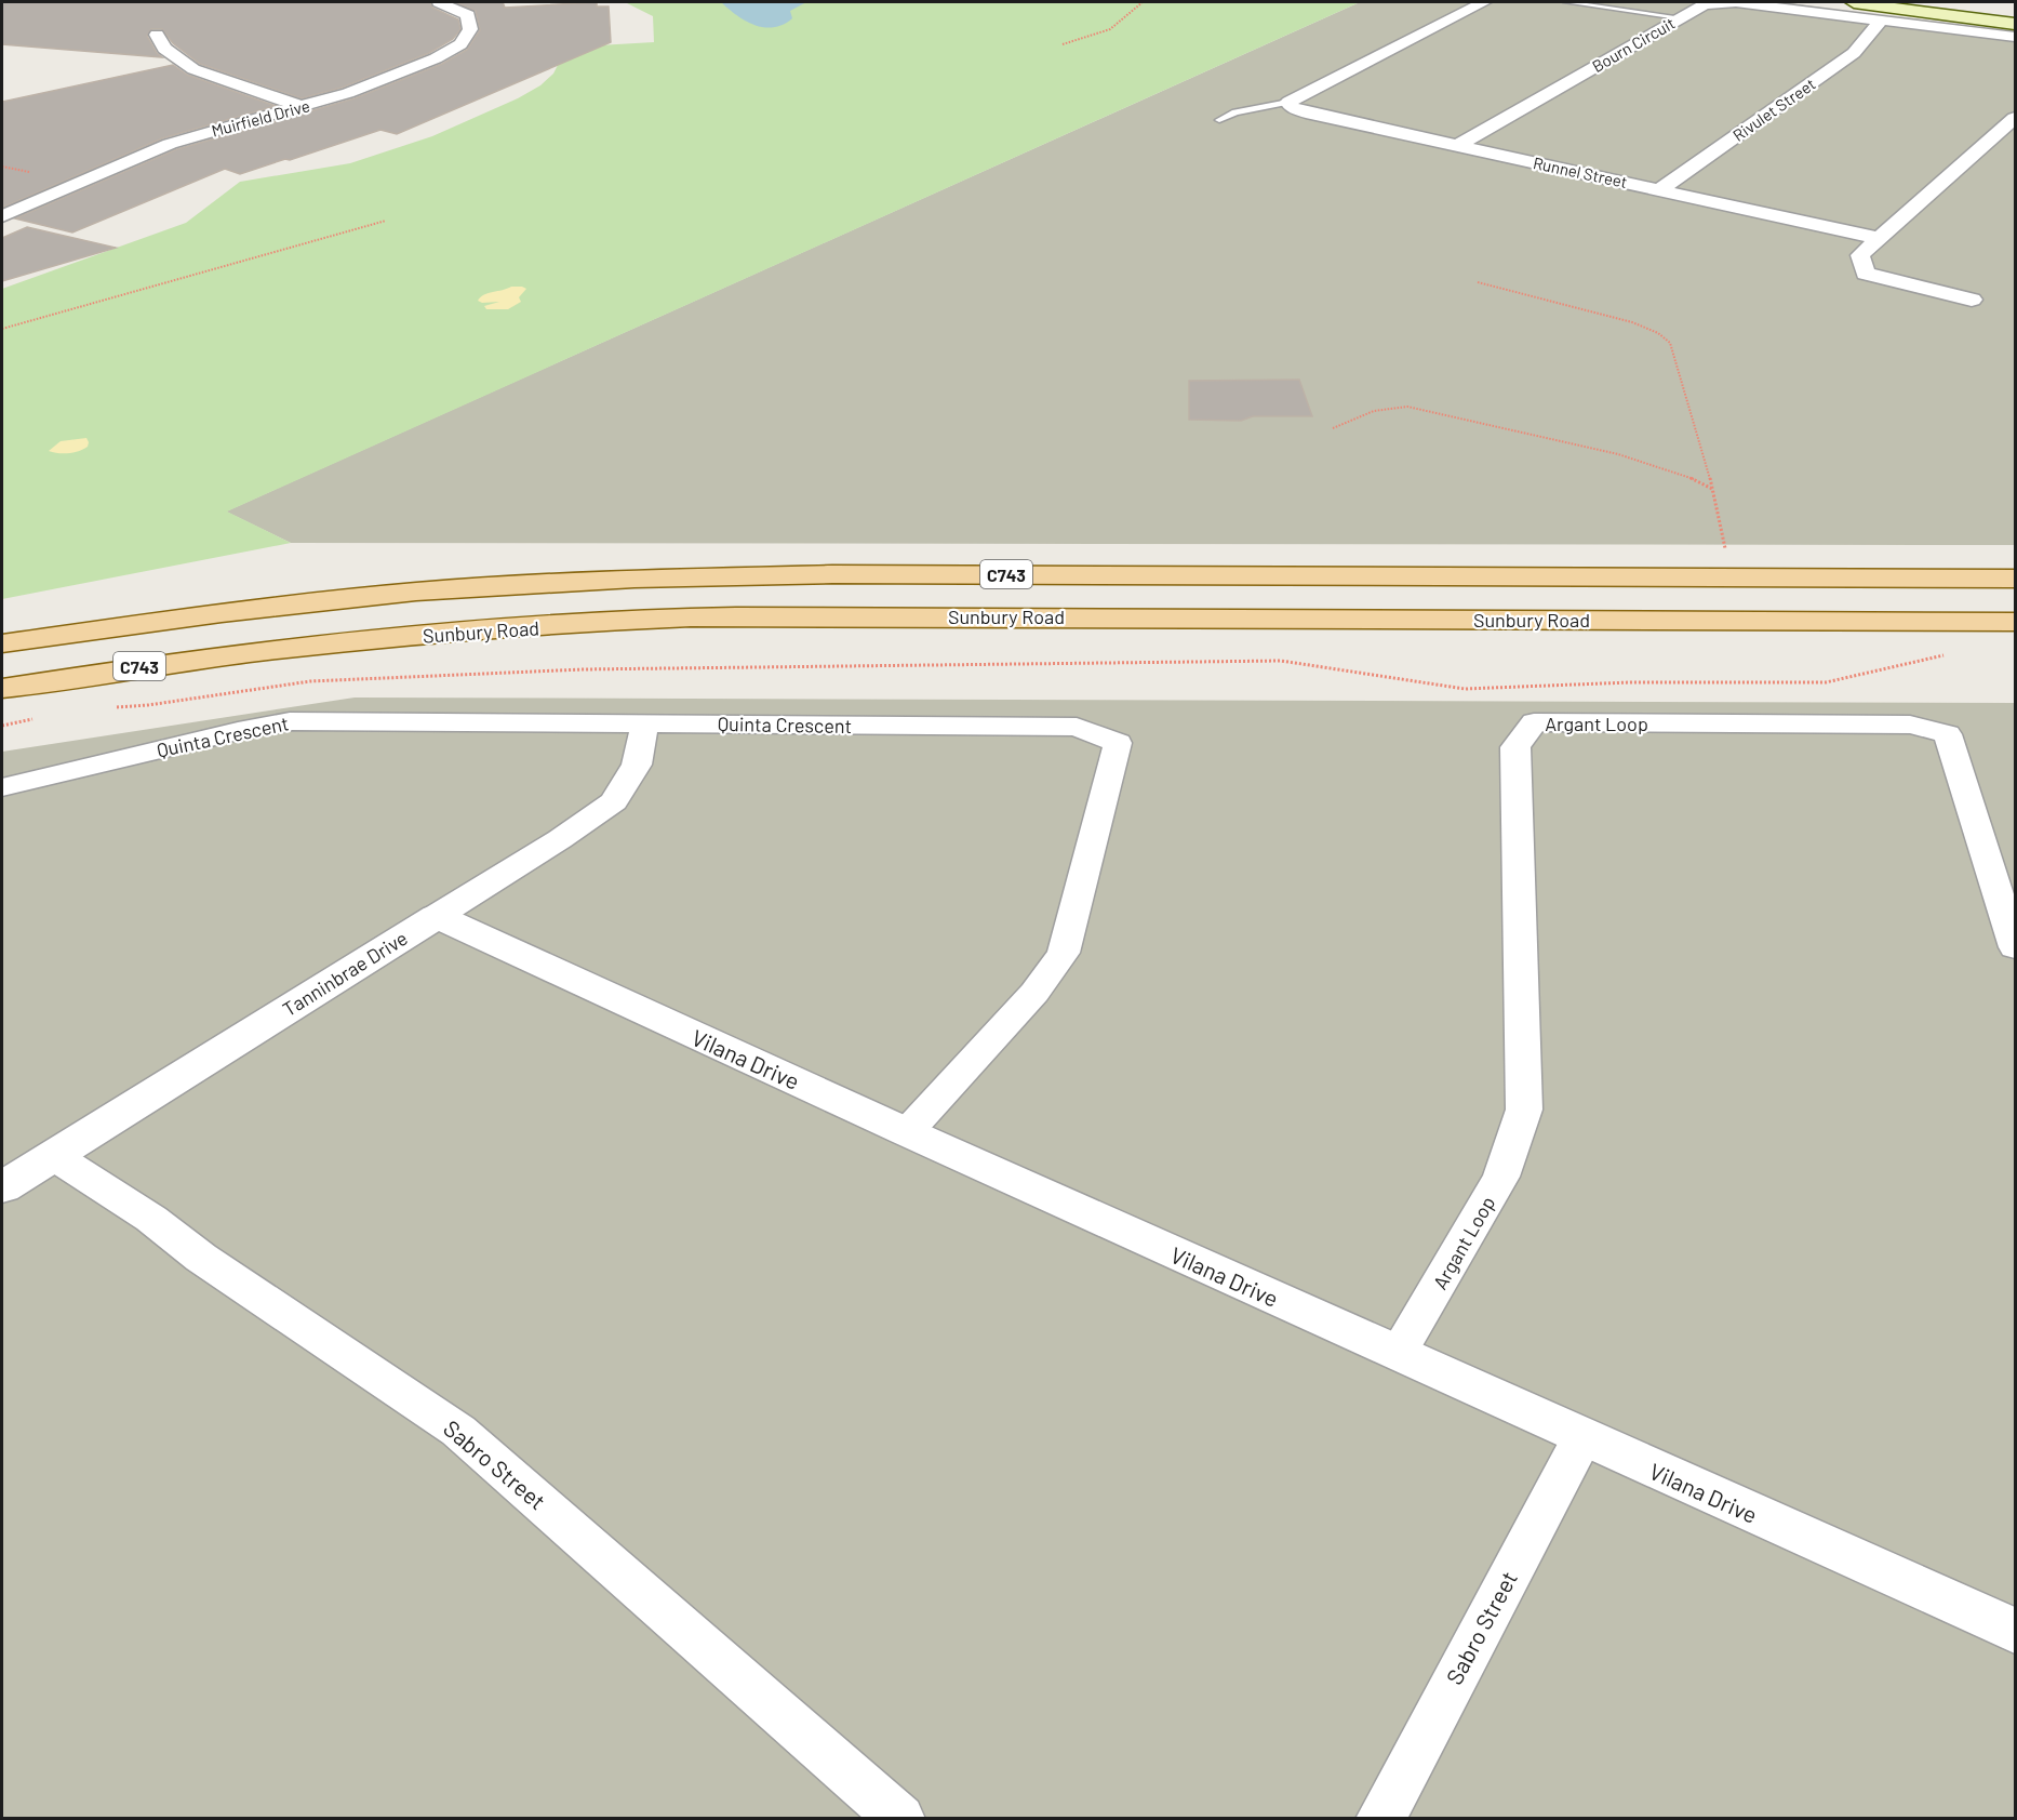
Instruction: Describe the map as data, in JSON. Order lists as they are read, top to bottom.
{
  "streets": {
    "main road": ["C743", "Sunbury Road"],
    "street": [
      "Bourn Circuit",
      "Rivulet Street",
      "Muirfield Drive",
      "Runnel Street",
      "Argant Loop",
      "Quinta Crescent",
      "Tanninbrae Drive",
      "Vilana Drive",
      "Sabro Street"
    ]
  },
  "crossings": [
    ["Bourn Circuit", "Rivulet Street"],
    ["Bourn Circuit", "Runnel Street"],
    ["Rivulet Street", "Runnel Street"],
    ["Argant Loop", "Vilana Drive"],
    ["Quinta Crescent", "Tanninbrae Drive"],
    ["Quinta Crescent", "Vilana Drive"],
    ["Tanninbrae Drive", "Vilana Drive"],
    ["Tanninbrae Drive", "Sabro Street"],
    ["Vilana Drive", "Sabro Street"]
  ]
}
